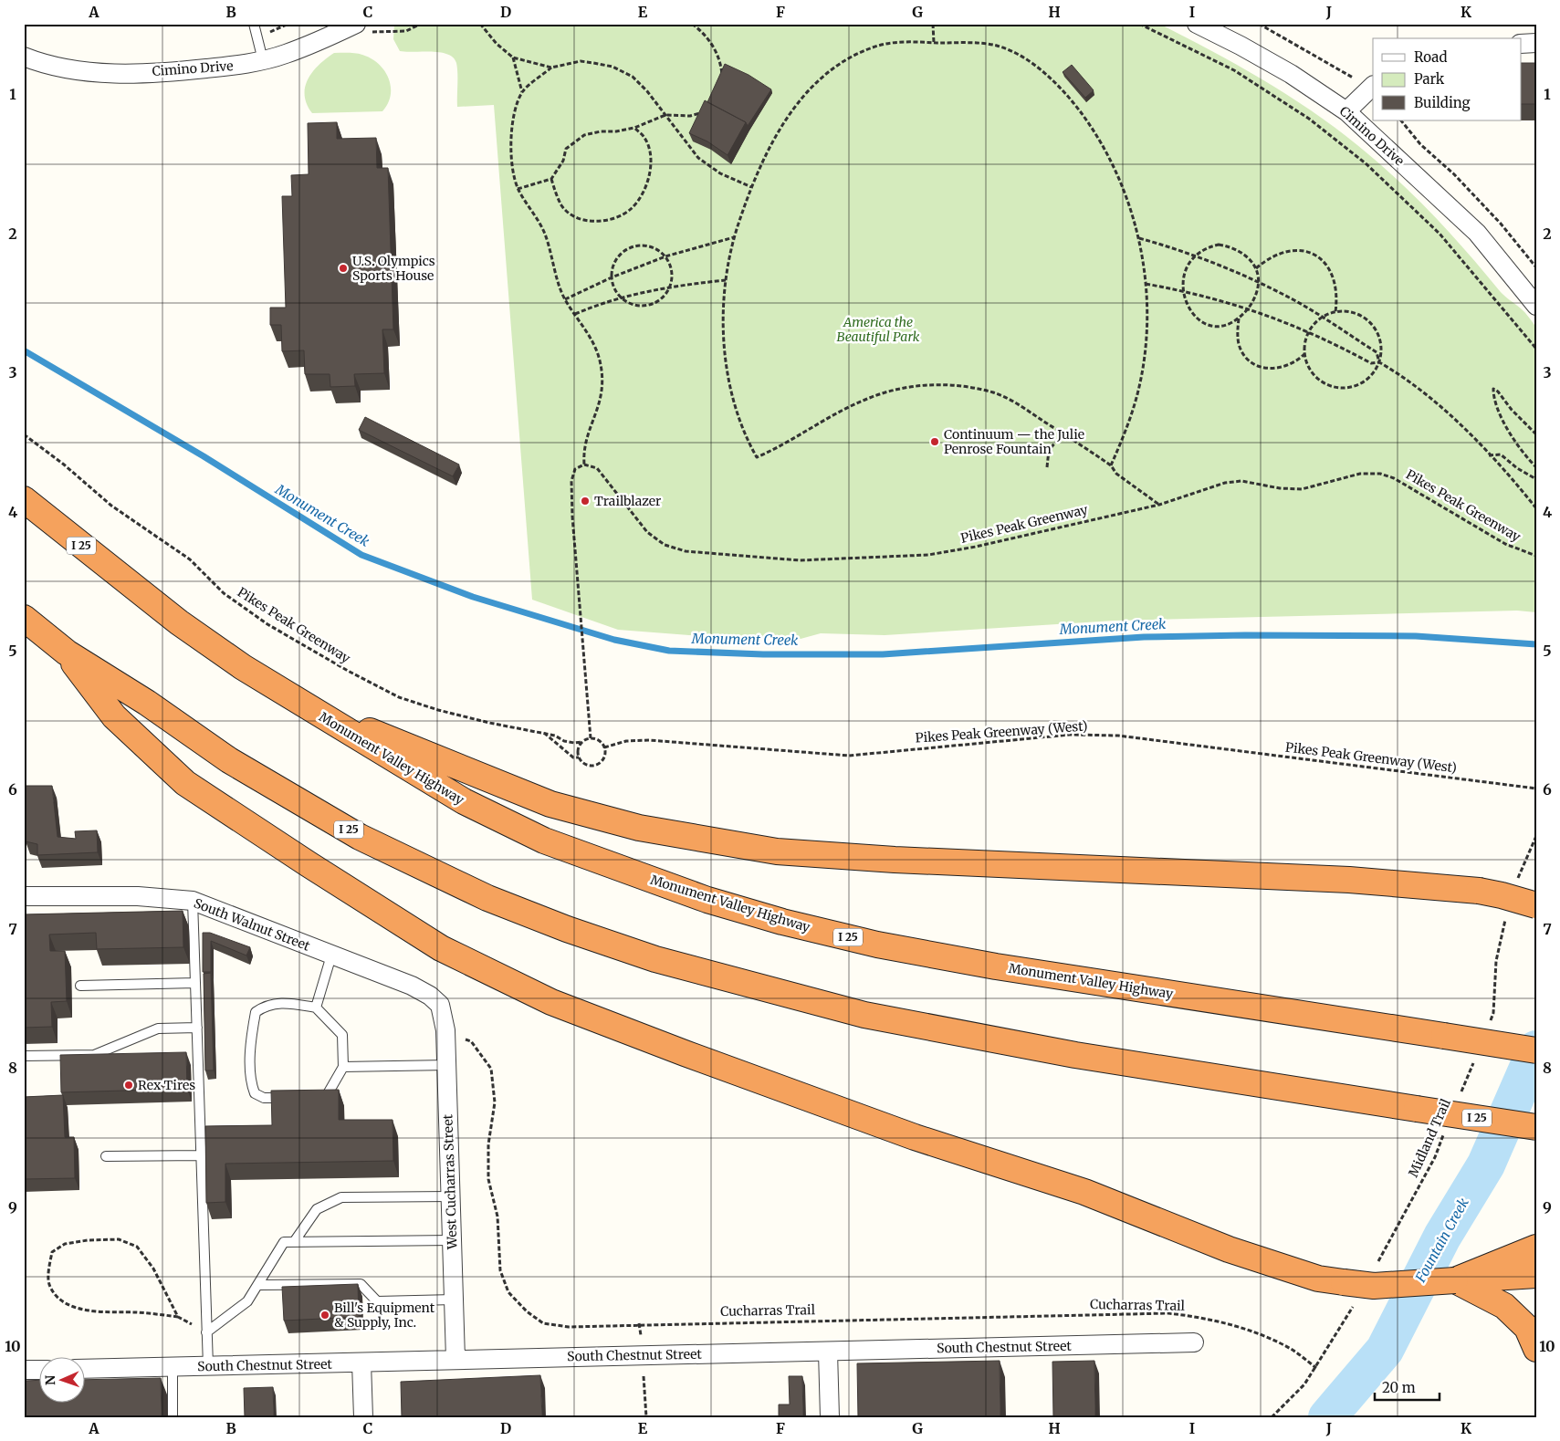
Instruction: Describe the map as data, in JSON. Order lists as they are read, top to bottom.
{
  "streets": {
    "highway": ["I 25", "Monument Valley Highway"],
    "street": [
      "Cimino Drive",
      "South Walnut Street",
      "West Cucharras Street",
      "South Chestnut Street"
    ],
    "path": [
      "Pikes Peak Greenway",
      "Pikes Peak Greenway (West)",
      "Midland Trail",
      "Cucharras Trail"
    ]
  },
  "crossings": [
    ["Pikes Peak Greenway", "Pikes Peak Greenway (West)"],
    ["South Walnut Street", "West Cucharras Street"],
    ["West Cucharras Street", "Cucharras Trail"],
    ["West Cucharras Street", "South Chestnut Street"]
  ],
  "water": ["Monument Creek", "Fountain Creek"],
  "parks": ["America the Beautiful Park"],
  "places": [
    "U.S. Olympics Sports House",
    "Continuum — the Julie Penrose Fountain",
    "Trailblazer",
    "Rex Tires",
    "Bill's Equipment & Supply, Inc."
  ],
  "legend": ["Road", "Park", "Building"],
  "scale_bar": "20 m",
  "north": "left",
  "grid": {
    "columns": [
      "A",
      "B",
      "C",
      "D",
      "E",
      "F",
      "G",
      "H",
      "I",
      "J",
      "K"
    ],
    "rows": [
      "1",
      "2",
      "3",
      "4",
      "5",
      "6",
      "7",
      "8",
      "9",
      "10"
    ]
  }
}
